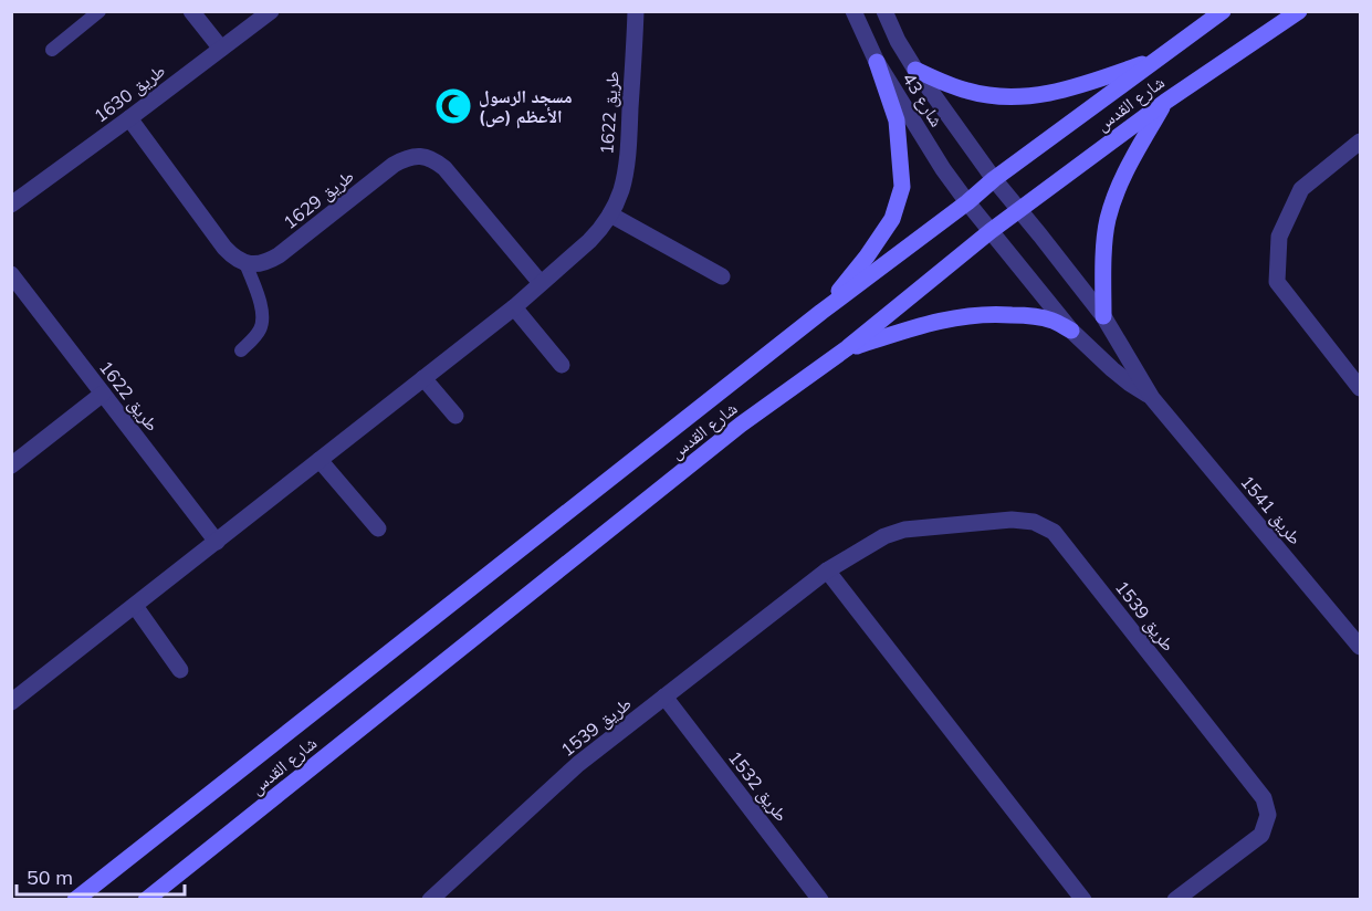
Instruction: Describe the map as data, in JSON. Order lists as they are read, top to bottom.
{
  "streets": {
    "main road": ["شارع القدس"],
    "street": [
      "طريق 1630",
      "شارع 43",
      "طريق 1622",
      "طريق 1629",
      "طريق 1541",
      "طريق 1539",
      "طريق 1532"
    ]
  },
  "crossings": [
    ["شارع 43", "شارع القدس"],
    ["شارع 43", "طريق 1541"],
    ["شارع القدس", "طريق 1541"],
    ["طريق 1622", "طريق 1629"],
    ["طريق 1539", "طريق 1532"]
  ],
  "places": {
    "mosque": ["مسجد الرسول الأعظم (ص)"]
  },
  "scale_bar": "50 m"
}
